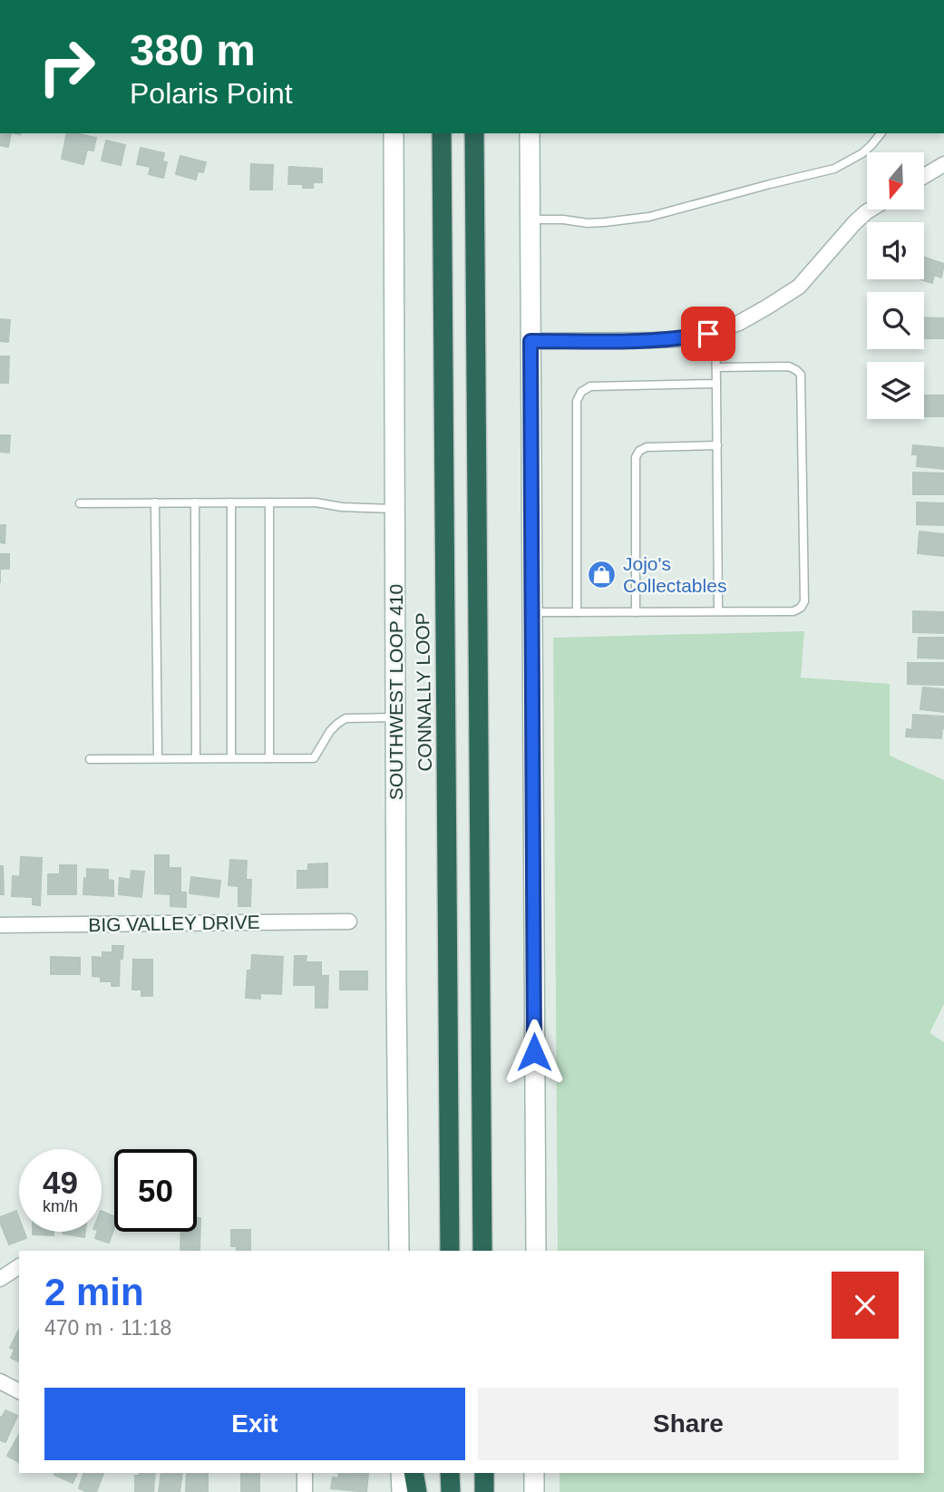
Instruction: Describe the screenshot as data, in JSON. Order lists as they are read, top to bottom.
{
  "streets": {
    "highway": ["CONNALLY LOOP"],
    "main road": ["SOUTHWEST LOOP 410"],
    "street": ["BIG VALLEY DRIVE"]
  },
  "places": {
    "shop": ["Jojo's Collectables"]
  },
  "north": "bottom",
  "page": {
    "turn": ["380 m", "Polaris Point"],
    "speed": "49 km/h",
    "limit": "50",
    "heading": ["2 min", "470 m · 11:18"],
    "buttons": ["Exit", "Share"]
  }
}
